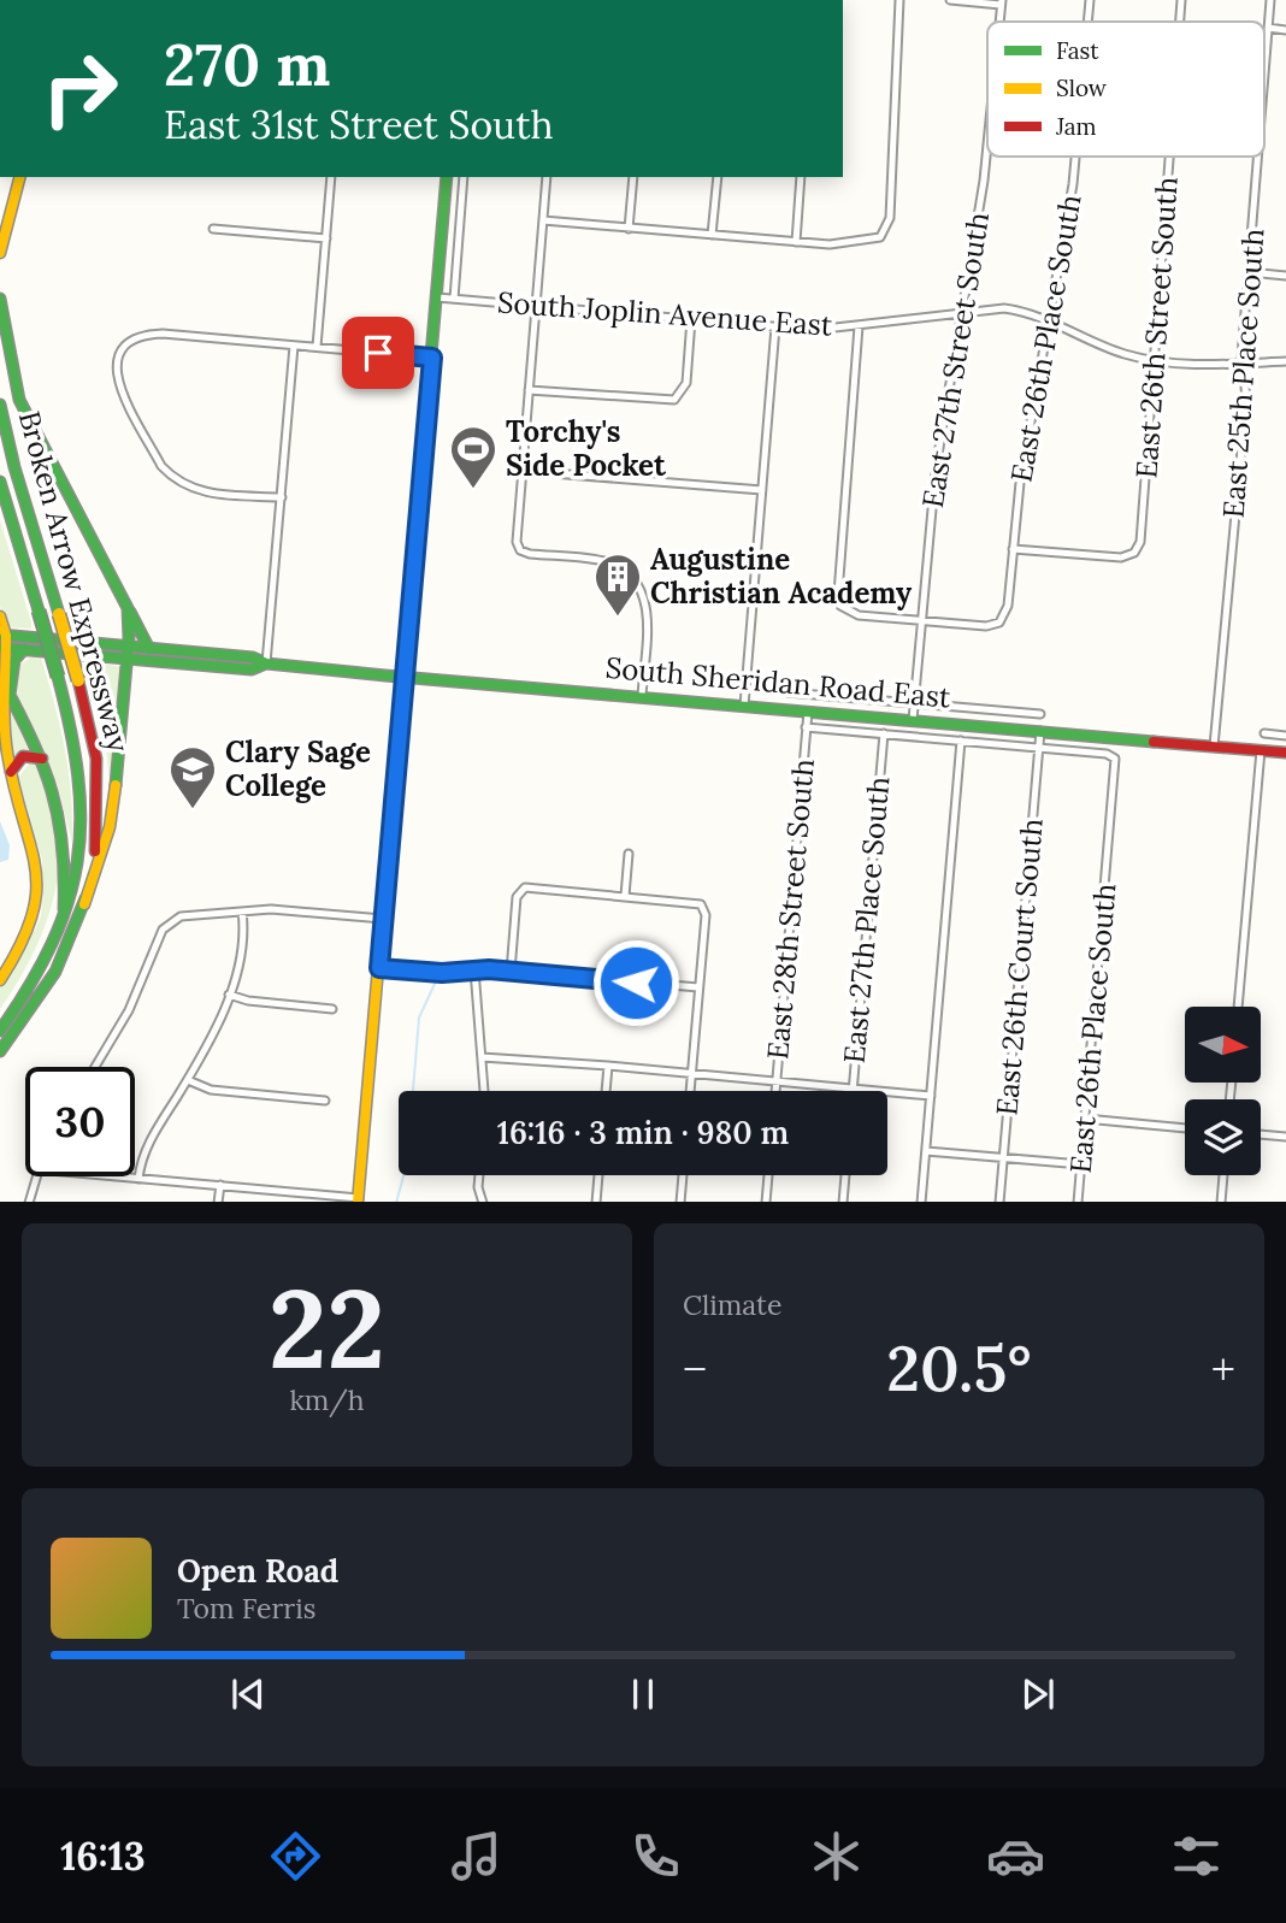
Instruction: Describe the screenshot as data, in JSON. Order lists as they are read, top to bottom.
{
  "streets": {
    "main road": ["Broken Arrow Expressway", "South Sheridan Road East"],
    "street": [
      "South Joplin Avenue East",
      "East 26th Street South",
      "East 26th Place South",
      "East 27th Street South",
      "East 25th Place South",
      "East 28th Street South",
      "East 27th Place South",
      "East 26th Court South"
    ]
  },
  "crossings": [
    ["South Joplin Avenue East", "East 26th Street South"],
    ["South Joplin Avenue East", "East 26th Place South"],
    ["South Joplin Avenue East", "East 27th Street South"],
    ["South Joplin Avenue East", "East 25th Place South"],
    ["East 26th Street South", "East 26th Place South"],
    ["East 26th Place South", "East 27th Street South"],
    ["East 26th Place South", "South Sheridan Road East"],
    ["East 27th Street South", "South Sheridan Road East"],
    ["East 25th Place South", "South Sheridan Road East"],
    ["South Sheridan Road East", "East 28th Street South"],
    ["South Sheridan Road East", "East 27th Place South"],
    ["South Sheridan Road East", "East 26th Court South"]
  ],
  "places": {
    "sports": ["Torchy's Side Pocket"],
    "building": ["Augustine Christian Academy"],
    "school or university": ["Clary Sage College"]
  },
  "legend": ["Fast", "Slow", "Jam"],
  "north": "right",
  "page": {
    "turn": ["270 m", "East 31st Street South"],
    "limit": "30",
    "trip": "16:16 · 3 min · 980 m",
    "tile": [
      ["22", "km/h"],
      "Climate"
    ],
    "heat": ["−", "20.5°", "+"],
    "song": ["Open Road", "Tom Ferris"],
    "tabs": "16:13"
  }
}
